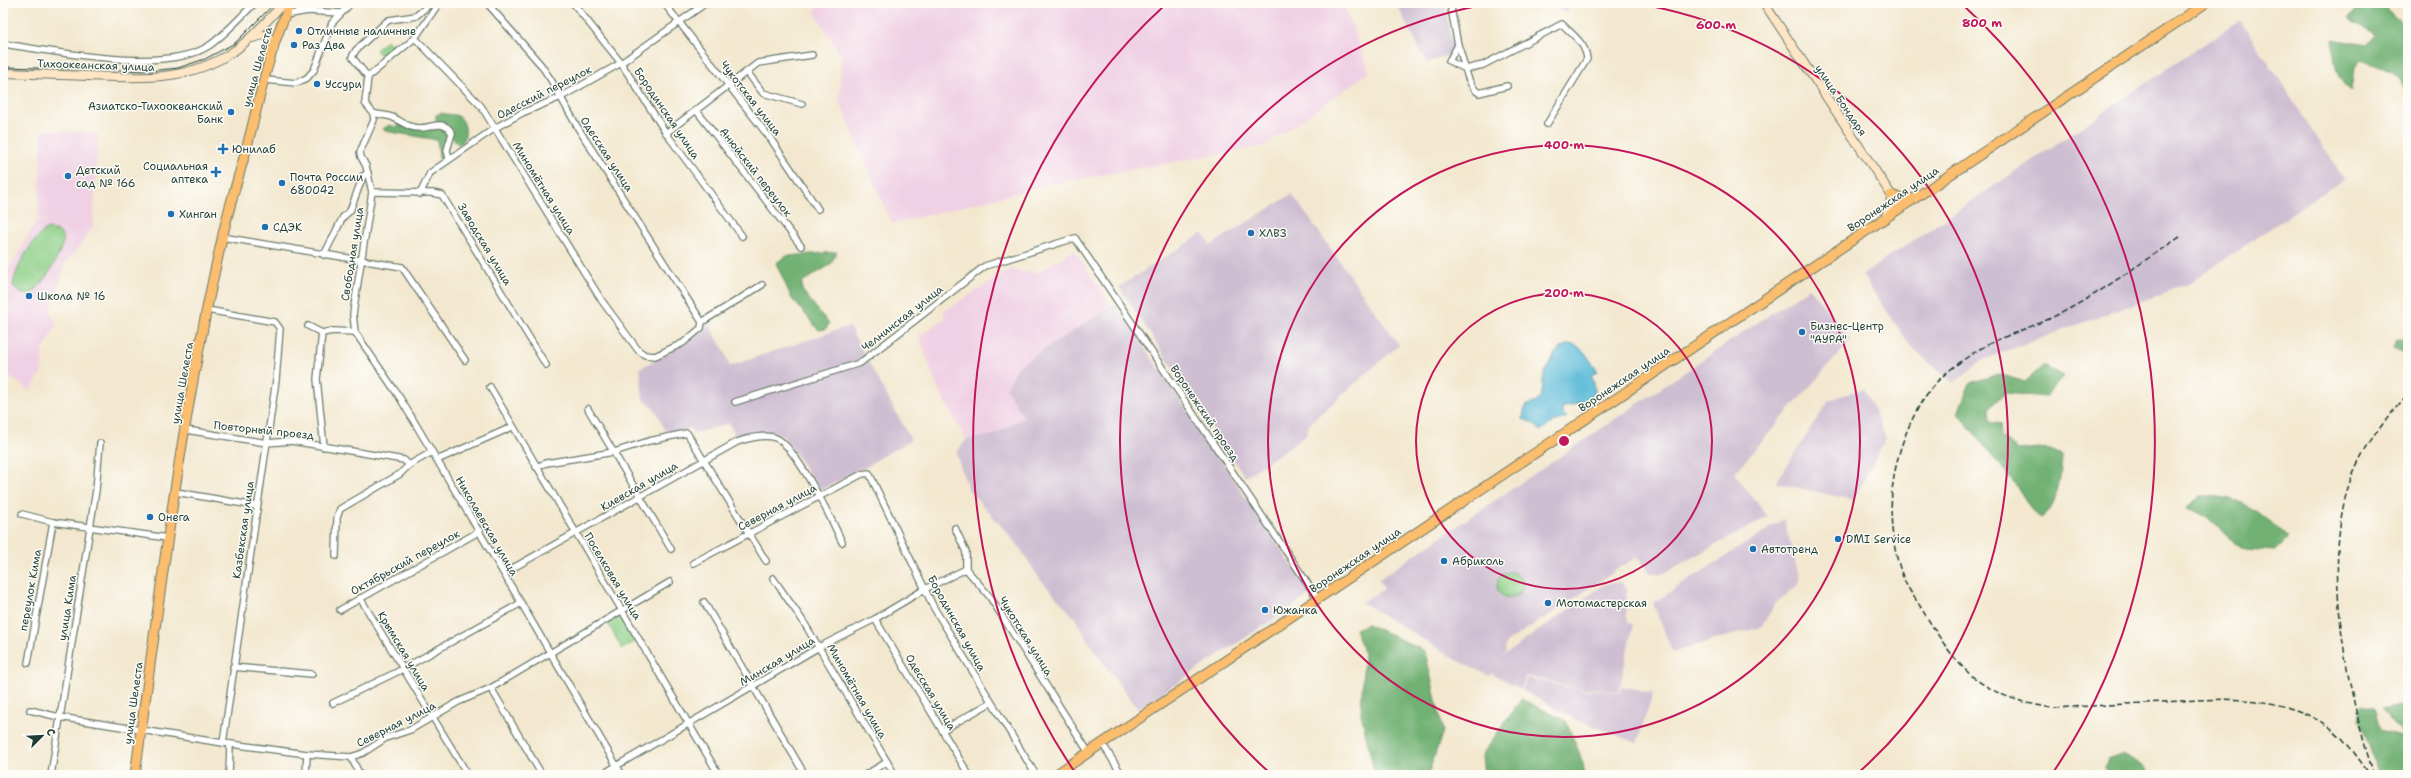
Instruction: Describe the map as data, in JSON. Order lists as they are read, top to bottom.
{
  "streets": {
    "main road": [
      "Тихоокеанская улица",
      "улица Шелеста",
      "улица Бондаря",
      "Воронежская улица"
    ],
    "street": [
      "Одесский переулок",
      "Чукотская улица",
      "Бородинская улица",
      "Одесская улица",
      "Анюйский переулок",
      "Миномётная улица",
      "Заводская улица",
      "Свободная улица",
      "Челнинская улица",
      "Воронежский проезд",
      "Повторный проезд",
      "Киевская улица",
      "Северная улица",
      "Николаевская улица",
      "Казбекская улица",
      "Октябрьский переулок",
      "Поселковая улица",
      "переулок Кима",
      "улица Кима",
      "Крымская улица",
      "Минская улица"
    ]
  },
  "crossings": [
    ["улица Шелеста", "Повторный проезд"],
    ["улица Шелеста", "Северная улица"],
    ["улица Шелеста", "Казбекская улица"],
    ["Одесский переулок", "Чукотская улица"],
    ["Одесский переулок", "Бородинская улица"],
    ["Одесский переулок", "Одесская улица"],
    ["Одесский переулок", "Миномётная улица"],
    ["Одесский переулок", "Заводская улица"],
    ["Чукотская улица", "Воронежская улица"],
    ["Чукотская улица", "Минская улица"],
    ["улица Бондаря", "Воронежская улица"],
    ["Бородинская улица", "Северная улица"],
    ["Бородинская улица", "Минская улица"],
    ["Одесская улица", "Миномётная улица"],
    ["Одесская улица", "Минская улица"],
    ["Миномётная улица", "Минская улица"],
    ["Воронежская улица", "Воронежский проезд"],
    ["Заводская улица", "Свободная улица"],
    ["Свободная улица", "Николаевская улица"],
    ["Челнинская улица", "Воронежский проезд"],
    ["Повторный проезд", "Казбекская улица"],
    ["Киевская улица", "Северная улица"],
    ["Киевская улица", "Николаевская улица"],
    ["Киевская улица", "Поселковая улица"],
    ["Северная улица", "Николаевская улица"],
    ["Северная улица", "Казбекская улица"],
    ["Северная улица", "Поселковая улица"],
    ["Северная улица", "улица Кима"],
    ["Северная улица", "Крымская улица"],
    ["Николаевская улица", "Октябрьский переулок"],
    ["Николаевская улица", "Минская улица"],
    ["Октябрьский переулок", "Крымская улица"],
    ["Поселковая улица", "Минская улица"]
  ],
  "places": {
    "other": [
      "Отличные наличные",
      "Раз Два",
      "Уссури",
      "Азиатско-Тихоокеанский Банк",
      "Детский сад № 166",
      "Почта России 680042",
      "Хинган",
      "СДЭК",
      "ХЛВЗ",
      "Школа № 16",
      "Бизнес-Центр \"АУРА\"",
      "Онега",
      "DMI Service",
      "Автотренд",
      "Абриколь",
      "Мотомастерская",
      "Южанка"
    ],
    "health": ["Юнилаб", "Социальная аптека"]
  },
  "north": "top right",
  "rings": [
    "800 m",
    "600 m",
    "400 m",
    "200 m"
  ]
}
